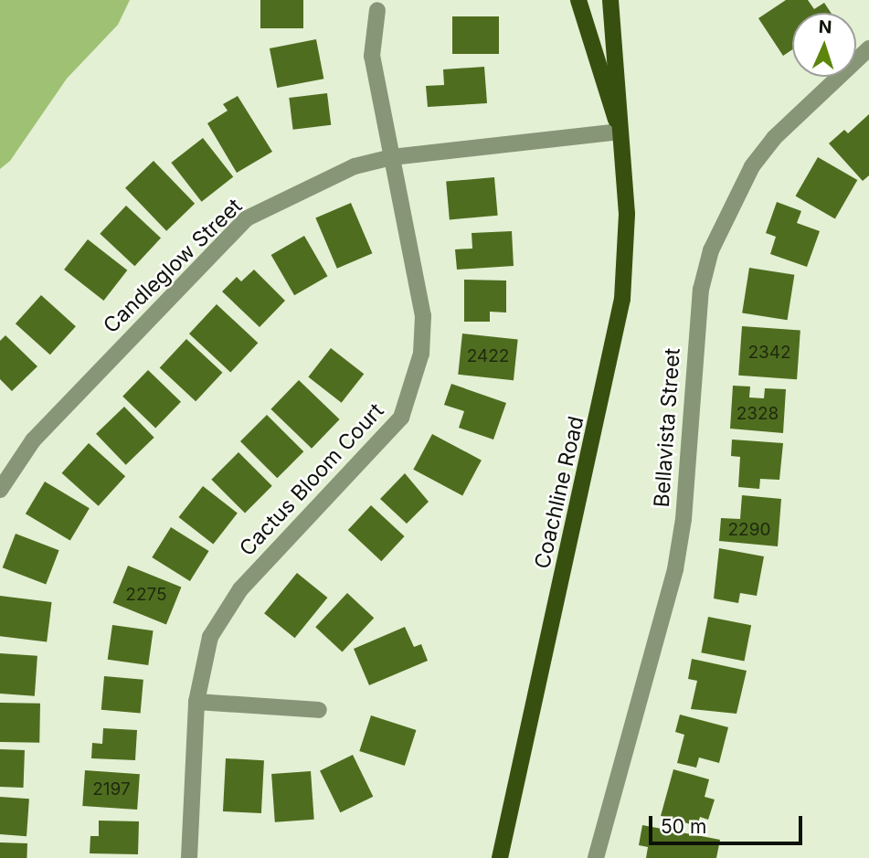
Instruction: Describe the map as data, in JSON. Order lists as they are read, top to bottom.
{
  "streets": {
    "main road": ["Coachline Road"],
    "street": ["Candleglow Street", "Bellavista Street", "Cactus Bloom Court"]
  },
  "crossings": [
    ["Candleglow Street", "Cactus Bloom Court"],
    ["Candleglow Street", "Coachline Road"]
  ],
  "house_numbers": [
    "2342",
    "2422",
    "2328",
    "2290",
    "2275",
    "2197"
  ],
  "scale_bar": "50 m",
  "north": "top"
}
